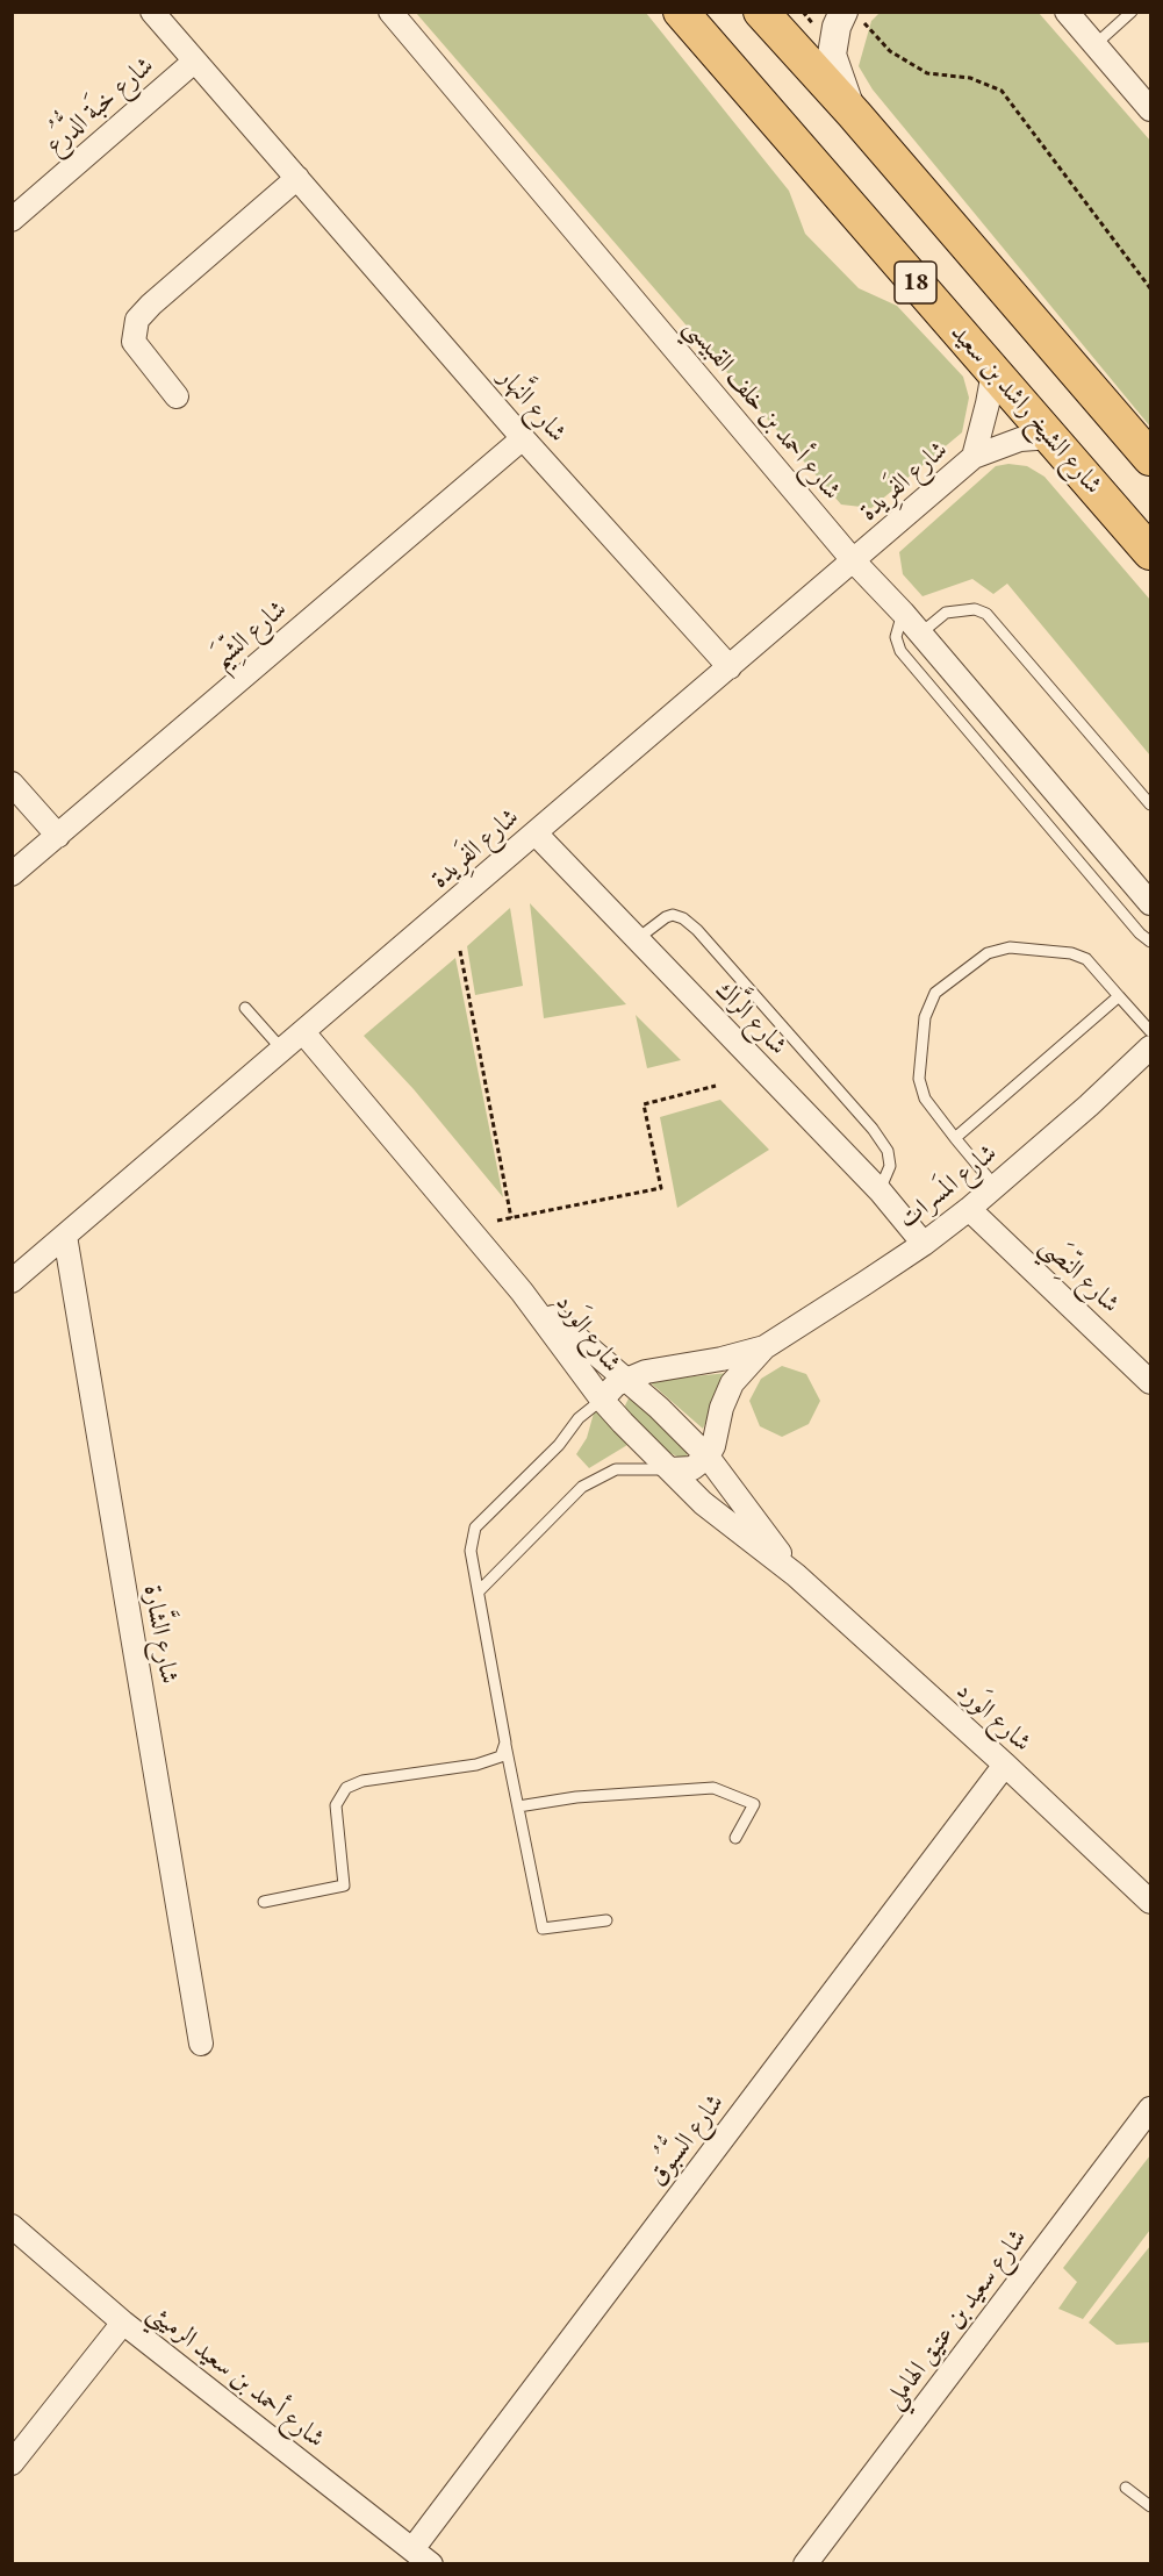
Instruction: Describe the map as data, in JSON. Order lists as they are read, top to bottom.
{
  "streets": {
    "main road": ["18", "شارع الشيخ راشد بن سعيد"],
    "street": [
      "شارع خبَة الدُّرُع",
      "شارع النَّهار",
      "شارع أحمد بن خلف القبيسي",
      "شارع الفَرِيدة",
      "شارع الشِّيَم",
      "شارع الرَّاك",
      "شارع المَسرات",
      "شارع النِّصَي",
      "شارع الوَرد",
      "شارع الشَّارة",
      "شارع السُّبُوق",
      "شارع سعيد بن عتيق الهاملي",
      "شارع أحمد بن سعيد الرميثي"
    ]
  },
  "crossings": [
    ["شارع خبَة الدُّرُع", "شارع النَّهار"],
    ["شارع النَّهار", "شارع الفَرِيدة"],
    ["شارع النَّهار", "شارع الشِّيَم"],
    ["شارع أحمد بن خلف القبيسي", "شارع الفَرِيدة"],
    ["شارع الشيخ راشد بن سعيد", "شارع الفَرِيدة"],
    ["شارع الفَرِيدة", "شارع الرَّاك"],
    ["شارع الفَرِيدة", "شارع الوَرد"],
    ["شارع الفَرِيدة", "شارع الشَّارة"],
    ["شارع الرَّاك", "شارع المَسرات"],
    ["شارع المَسرات", "شارع النِّصَي"],
    ["شارع المَسرات", "شارع الوَرد"],
    ["شارع الوَرد", "شارع السُّبُوق"],
    ["شارع السُّبُوق", "شارع أحمد بن سعيد الرميثي"]
  ]
}
